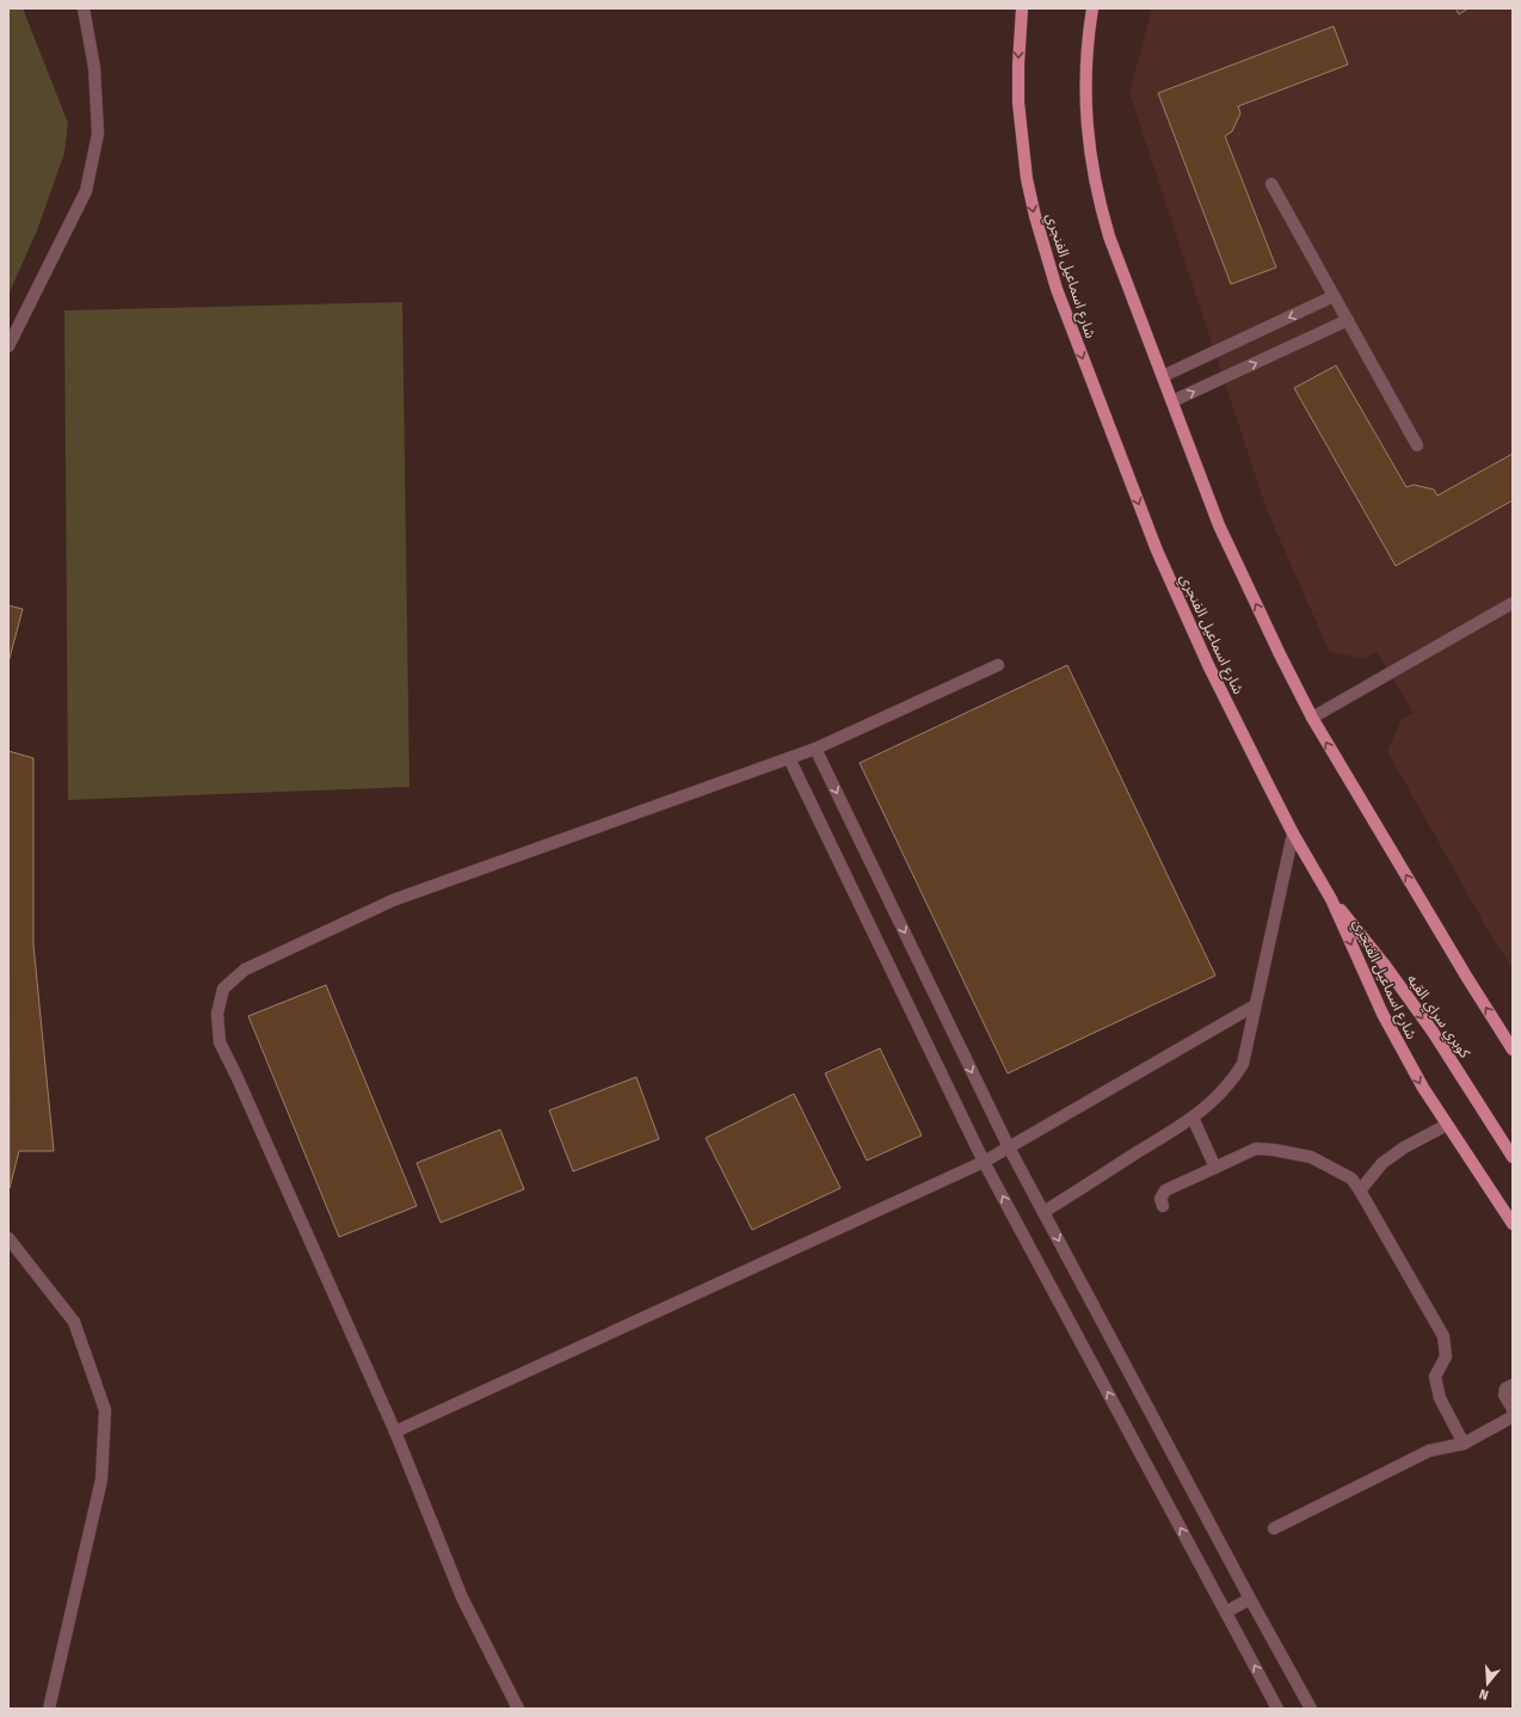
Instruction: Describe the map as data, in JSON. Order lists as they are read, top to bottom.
{
  "streets": {
    "main road": ["شارع اسماعيل الفنجري", "كوبري سراي القبه"]
  },
  "crossings": [
    ["شارع اسماعيل الفنجري", "كوبري سراي القبه"]
  ],
  "north": "bottom"
}
